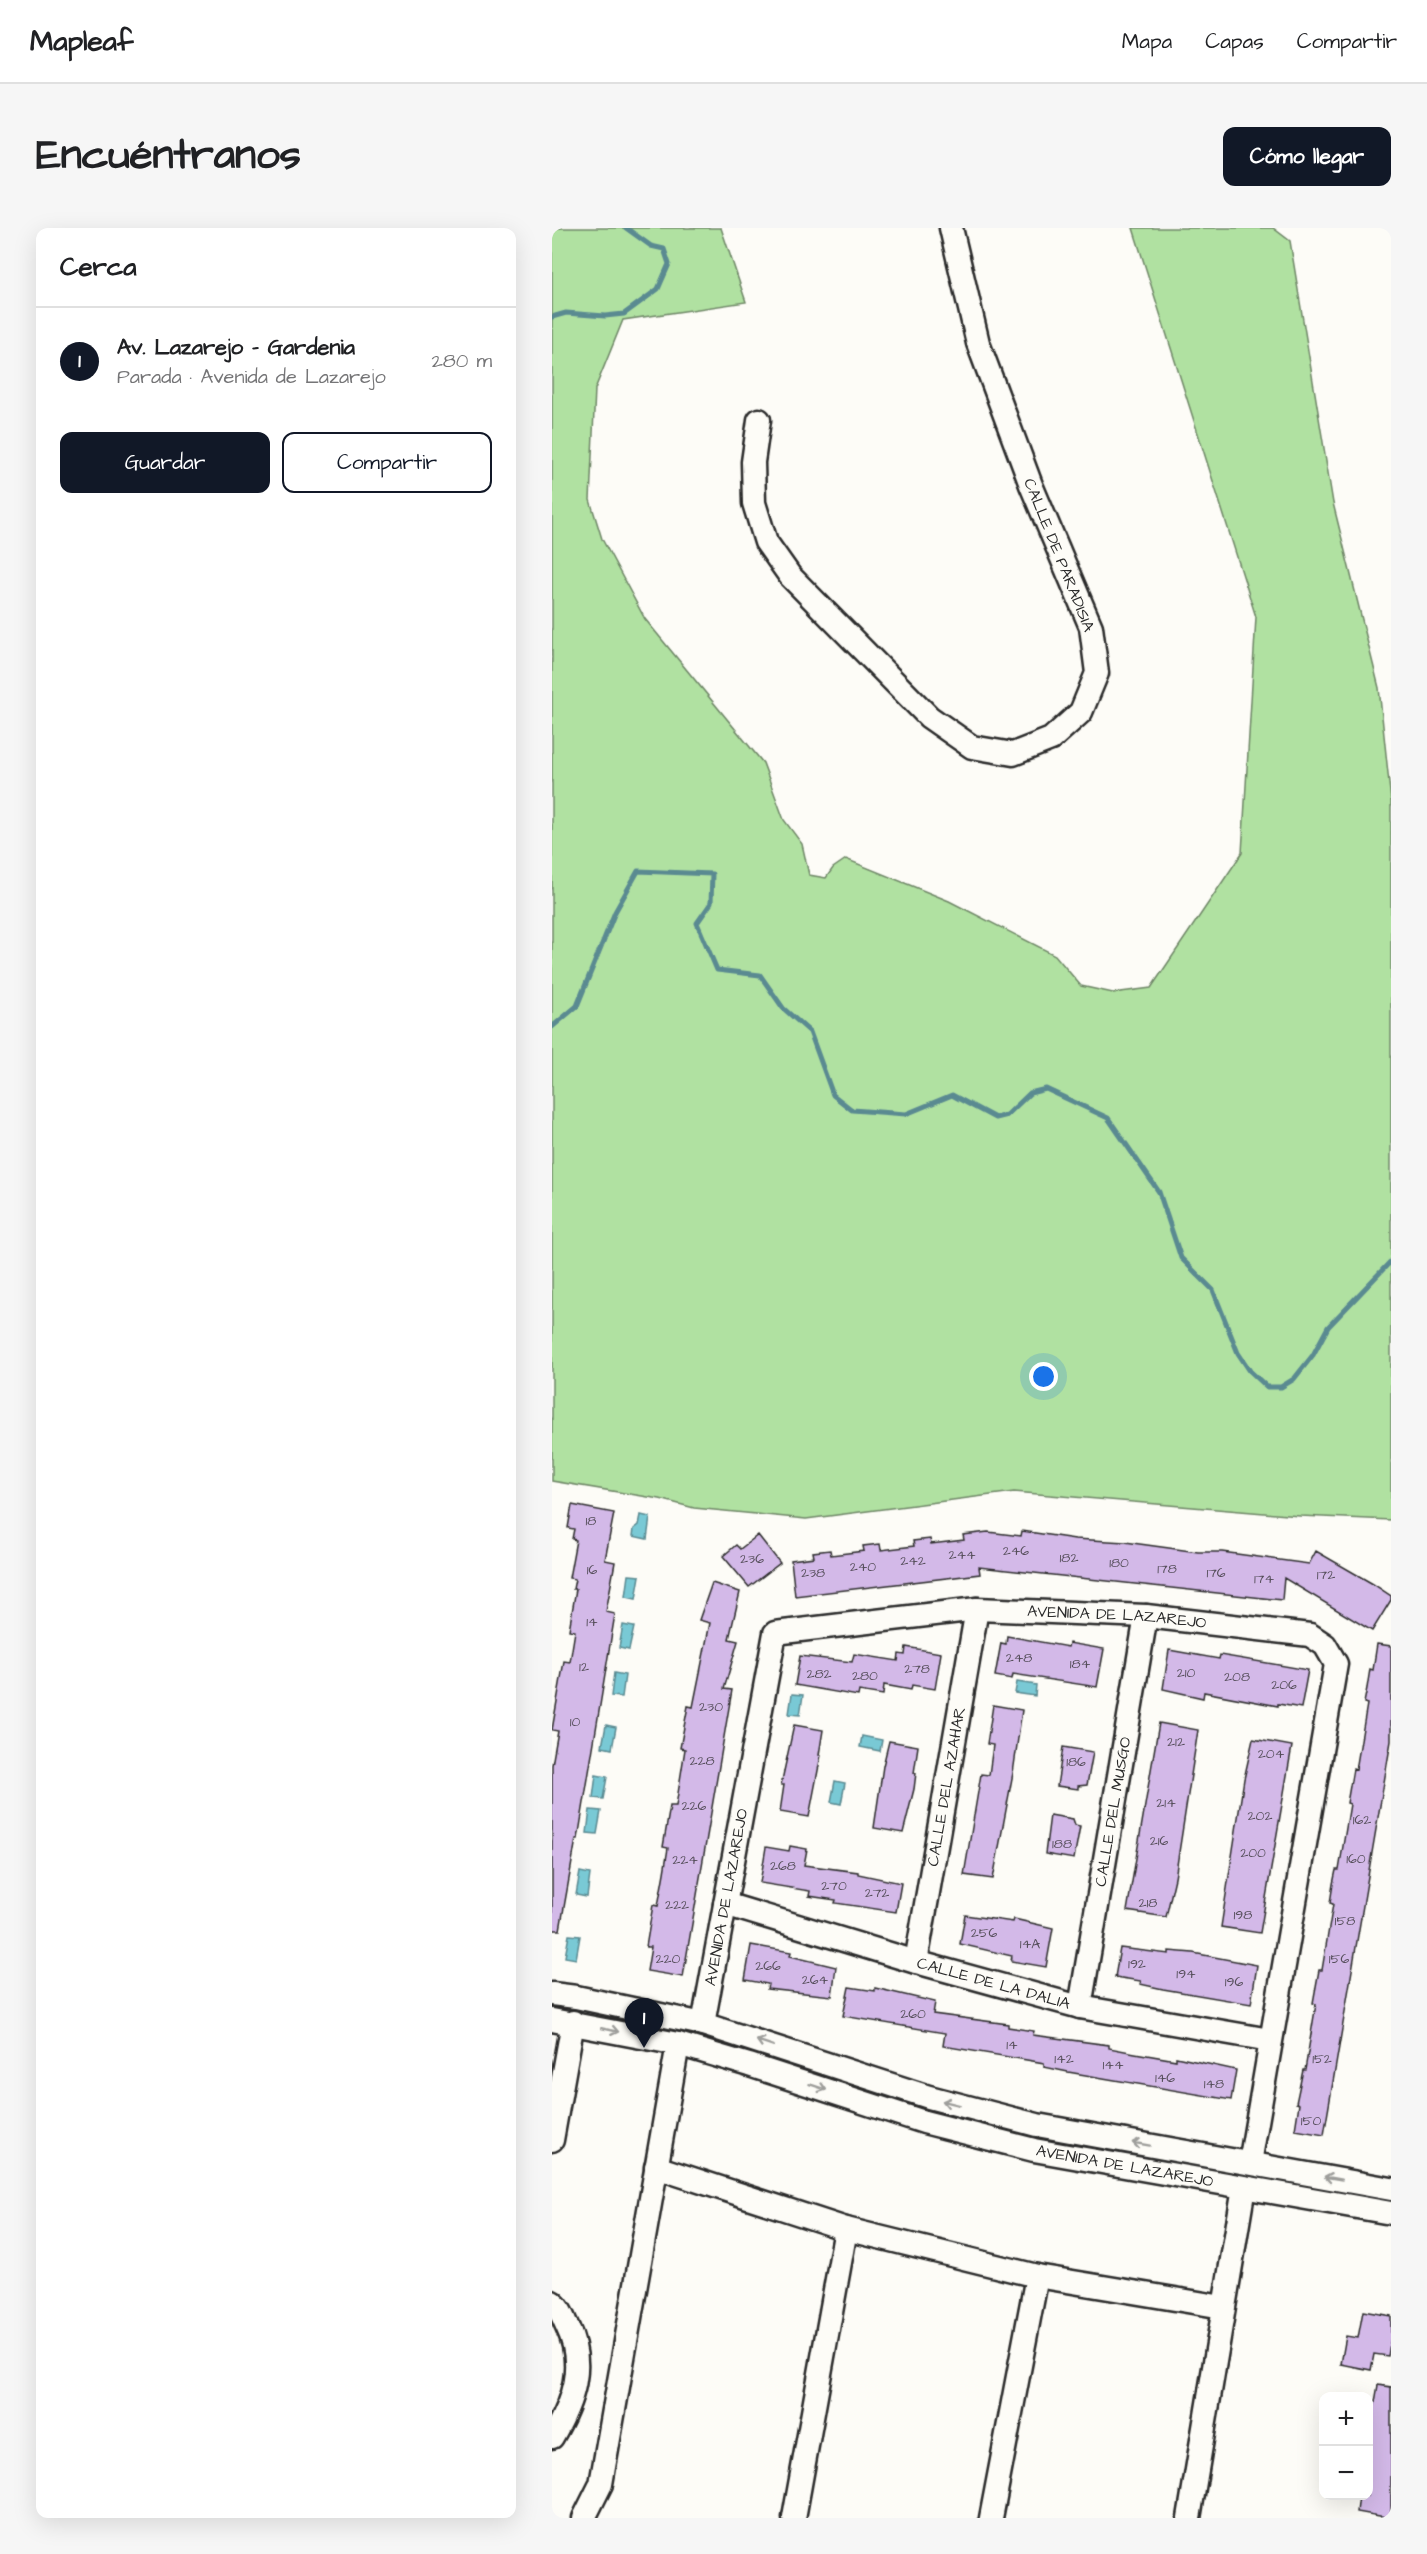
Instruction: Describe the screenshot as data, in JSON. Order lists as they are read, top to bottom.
{
  "streets": {
    "street": [
      "CALLE DE PARADISIA",
      "AVENIDA DE LAZAREJO",
      "CALLE DEL AZAHAR",
      "CALLE DEL MUSGO",
      "CALLE DE LA DALIA"
    ]
  },
  "crossings": [
    ["AVENIDA DE LAZAREJO", "CALLE DEL AZAHAR"],
    ["AVENIDA DE LAZAREJO", "CALLE DEL MUSGO"],
    ["AVENIDA DE LAZAREJO", "CALLE DE LA DALIA"],
    ["CALLE DEL AZAHAR", "CALLE DE LA DALIA"],
    ["CALLE DEL MUSGO", "CALLE DE LA DALIA"]
  ],
  "house_numbers": [
    "18",
    "246",
    "244",
    "182",
    "236",
    "242",
    "180",
    "240",
    "178",
    "16",
    "238",
    "176",
    "172",
    "174",
    "14",
    "248",
    "184",
    "12",
    "278",
    "210",
    "282",
    "280",
    "208",
    "206",
    "230",
    "10",
    "212",
    "204",
    "228",
    "186",
    "214",
    "226",
    "202",
    "162",
    "216",
    "188",
    "200",
    "160",
    "224",
    "268",
    "270",
    "272",
    "218",
    "222",
    "198",
    "158",
    "256",
    "14A",
    "220",
    "156",
    "192",
    "266",
    "194",
    "264",
    "196",
    "260",
    "14",
    "142",
    "152",
    "144",
    "146",
    "148",
    "150"
  ],
  "page": {
    "header": "Mapleaf",
    "nav": ["Mapa", "Capas", "Compartir"],
    "title": "Encuéntranos",
    "buttons": [
      "Cómo llegar",
      ["Guardar", "Compartir"]
    ],
    "heading": "Cerca",
    "list": [
      {
        "mark": "1",
        "name": "Av. Lazarejo - Gardenia",
        "note": "Parada · Avenida de Lazarejo",
        "value": "280 m"
      }
    ],
    "pins": "1",
    "map_buttons": ["+", "−"]
  }
}
